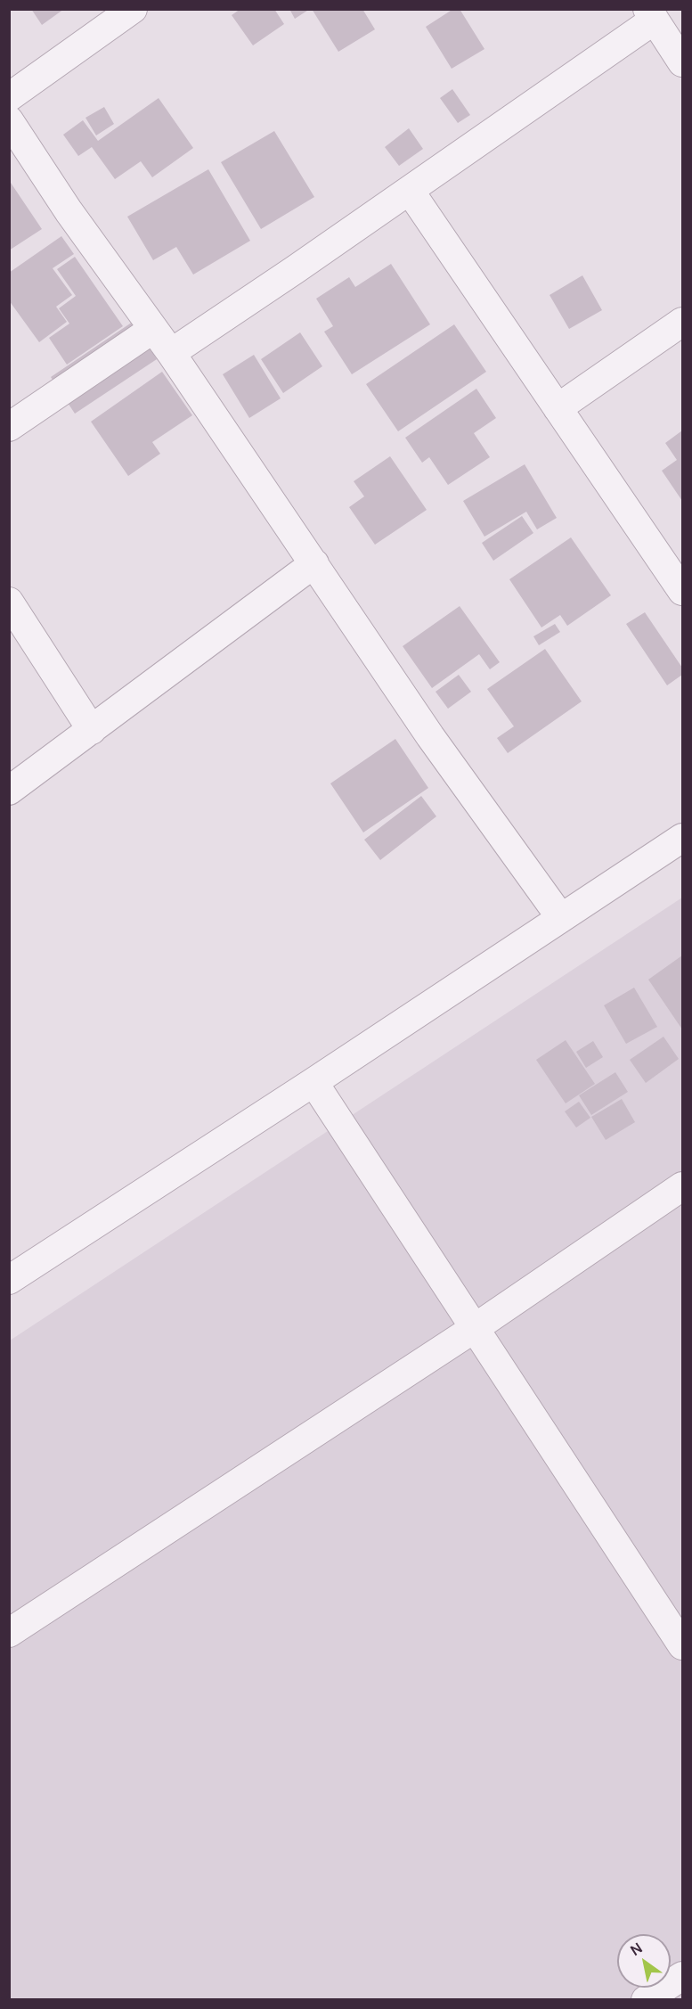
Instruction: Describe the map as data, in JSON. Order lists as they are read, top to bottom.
{
  "north": "top left"
}
